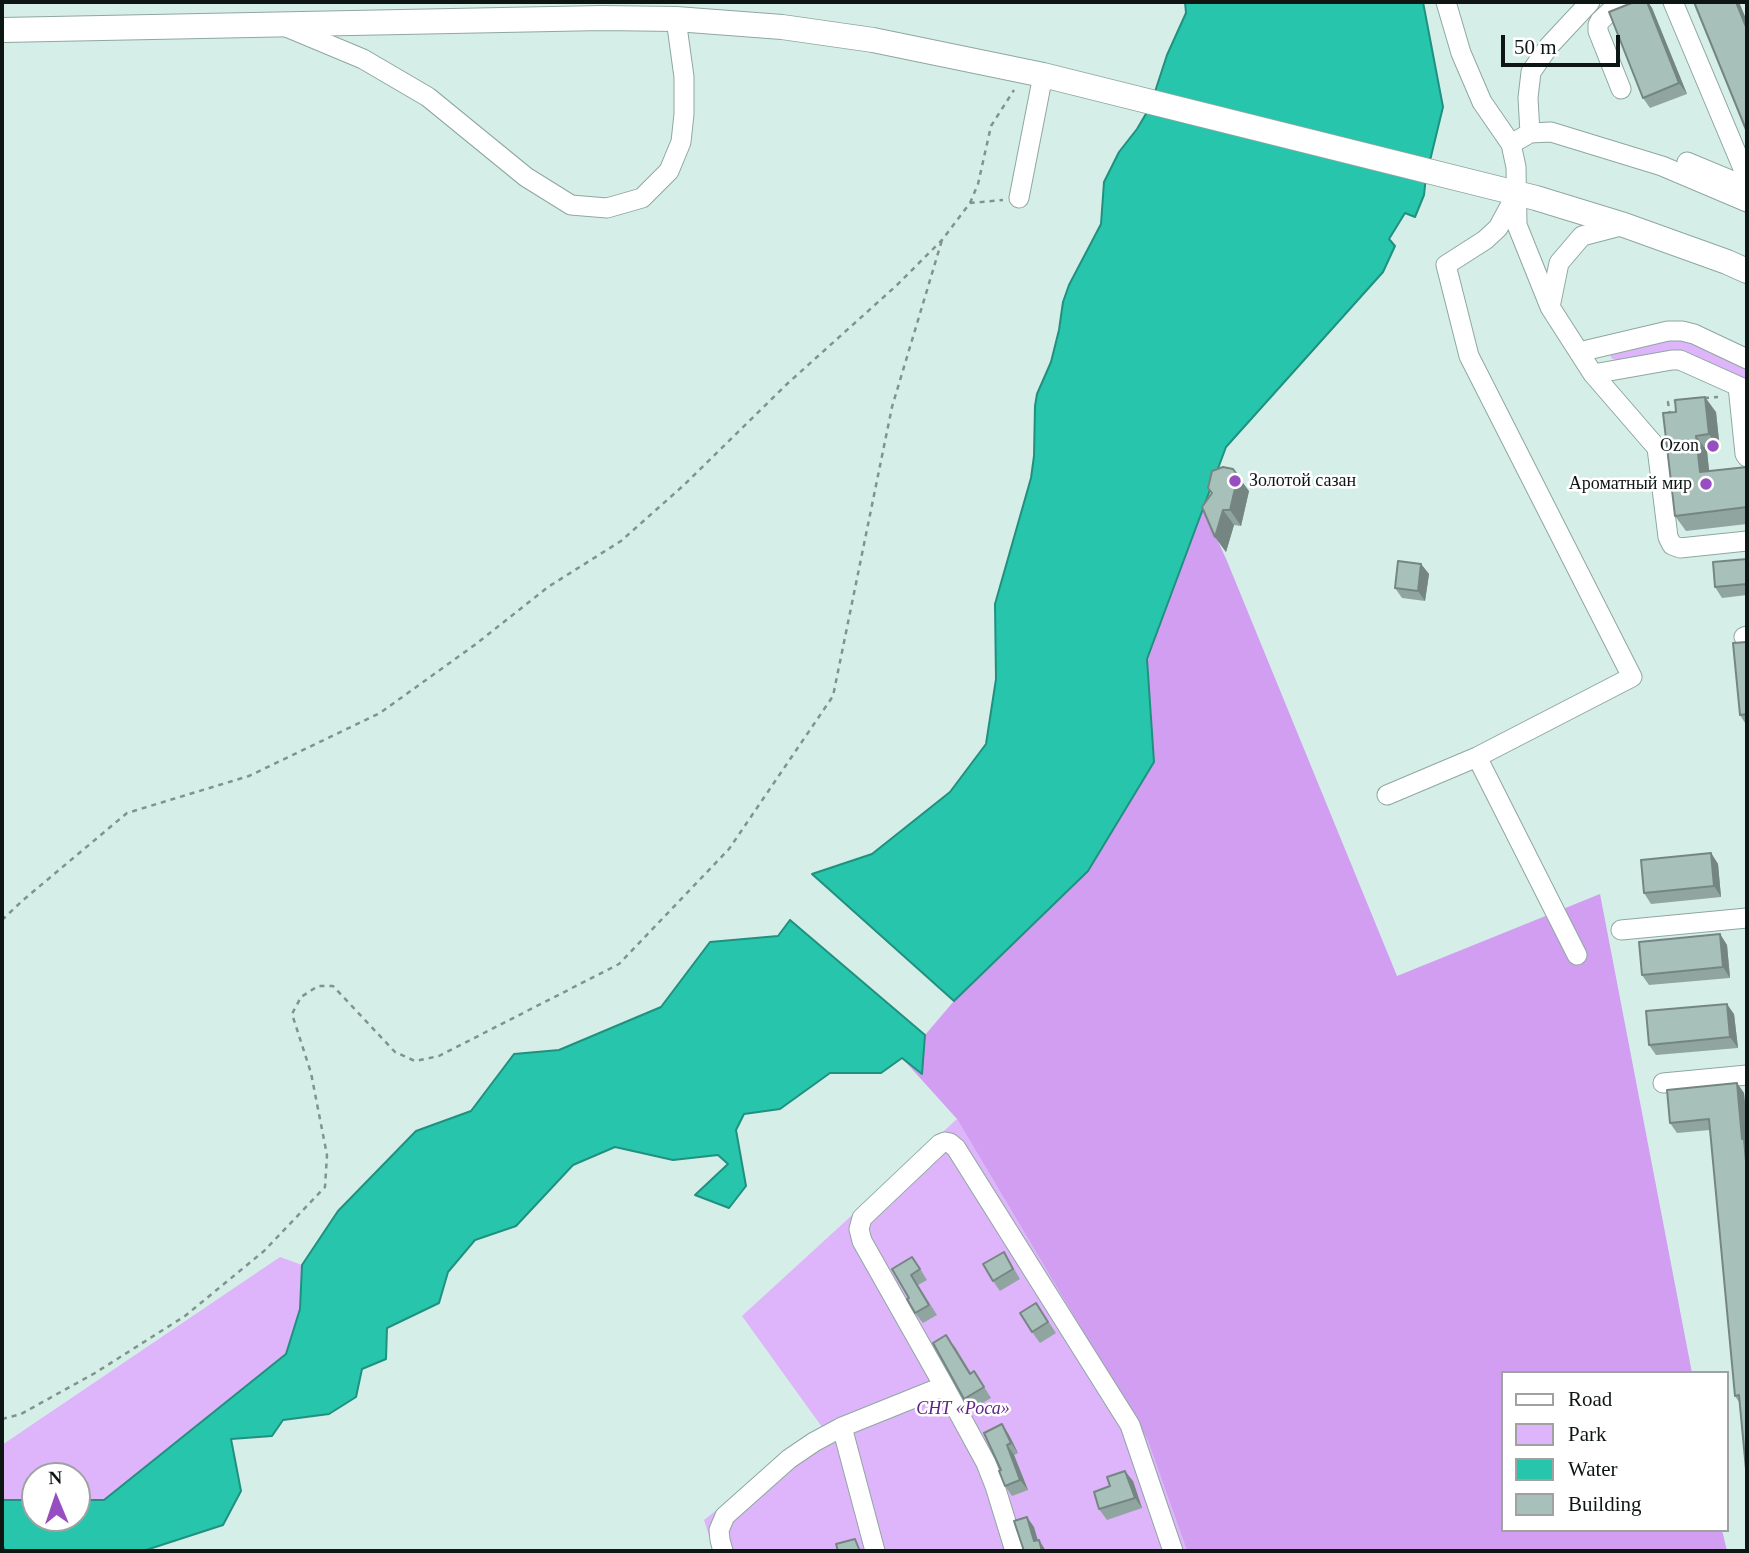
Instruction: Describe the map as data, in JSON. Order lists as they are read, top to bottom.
{
  "parks": ["СНТ «Роса»"],
  "places": ["Ozon", "Золотой сазан", "Ароматный мир"],
  "legend": [
    "Road",
    "Park",
    "Water",
    "Building"
  ],
  "scale_bar": "50 m",
  "north": "top"
}
